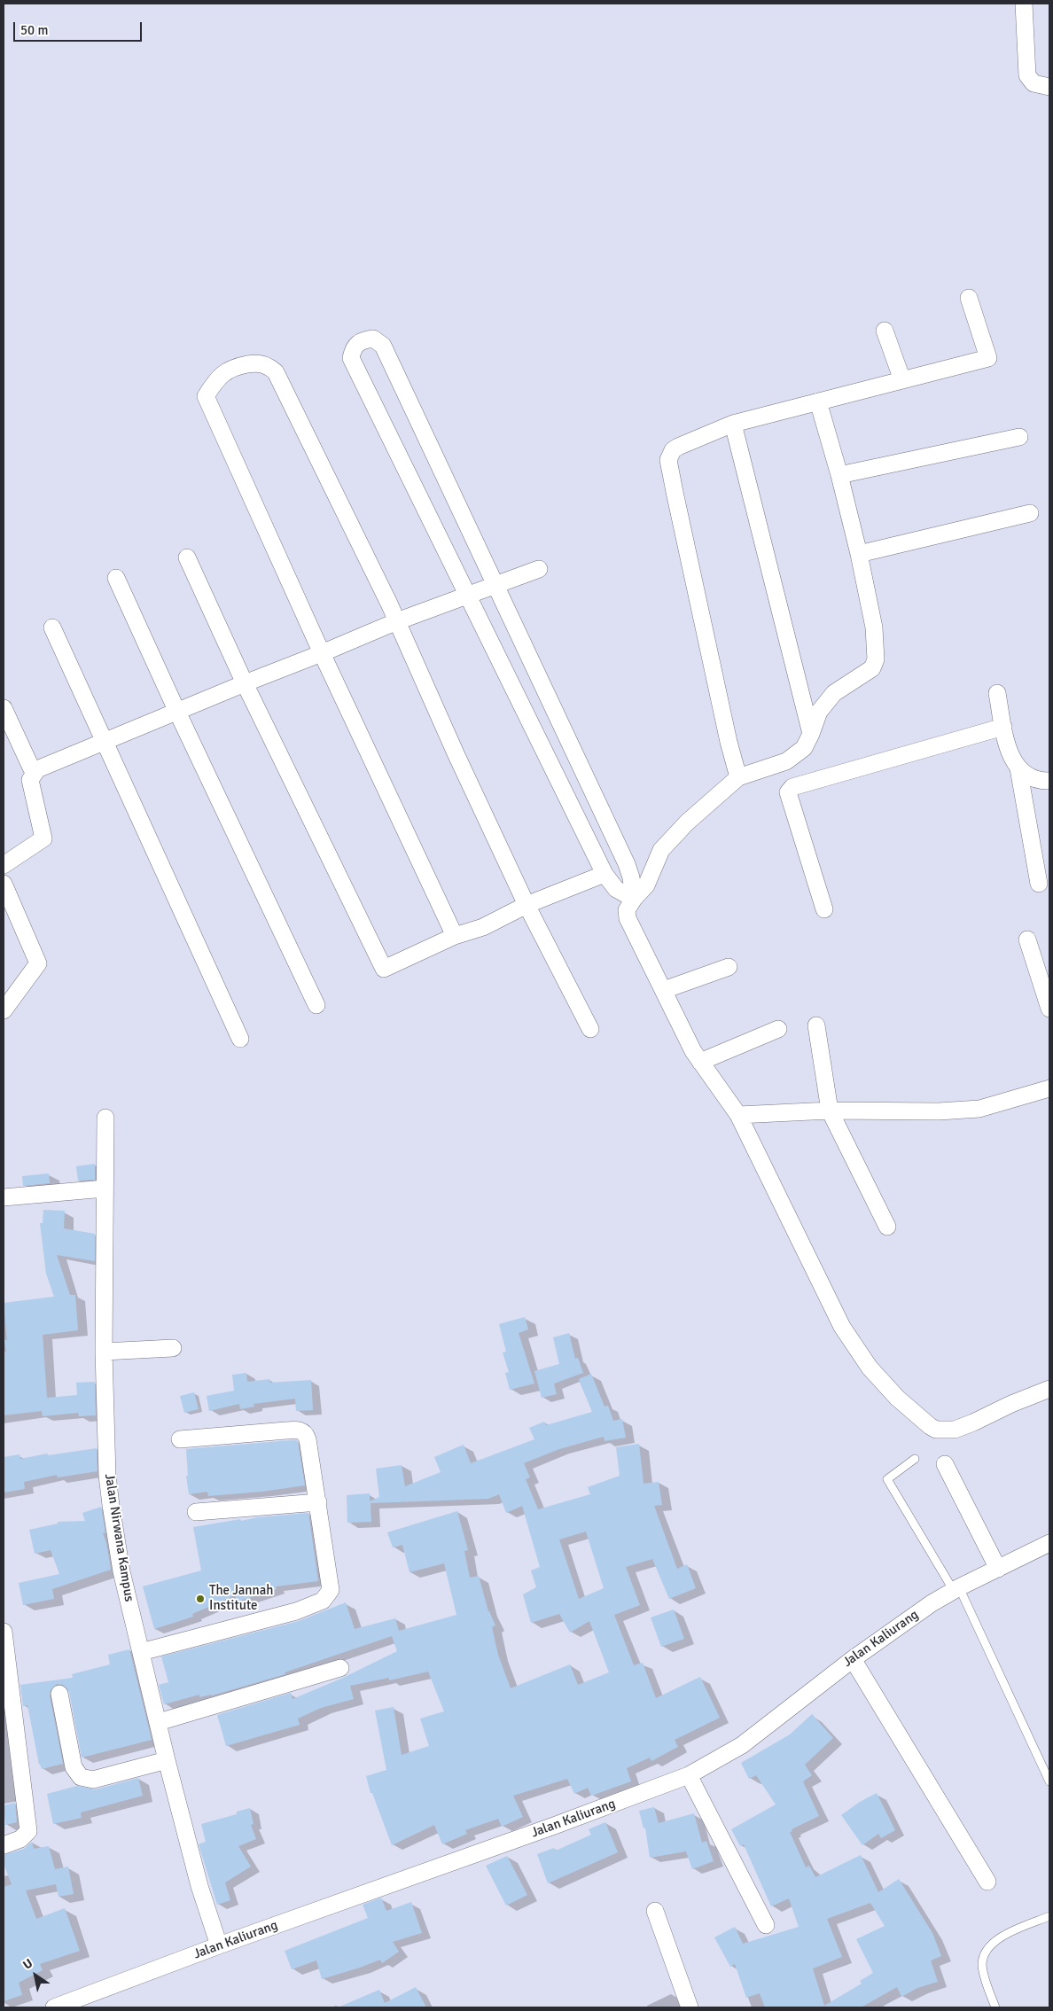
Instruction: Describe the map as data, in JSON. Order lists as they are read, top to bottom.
{
  "streets": {
    "street": ["Jalan Nirwana Kampus", "Jalan Kaliurang"]
  },
  "crossings": [
    ["Jalan Nirwana Kampus", "Jalan Kaliurang"]
  ],
  "places": ["The Jannah Institute"],
  "scale_bar": "50 m",
  "north": "top left"
}
